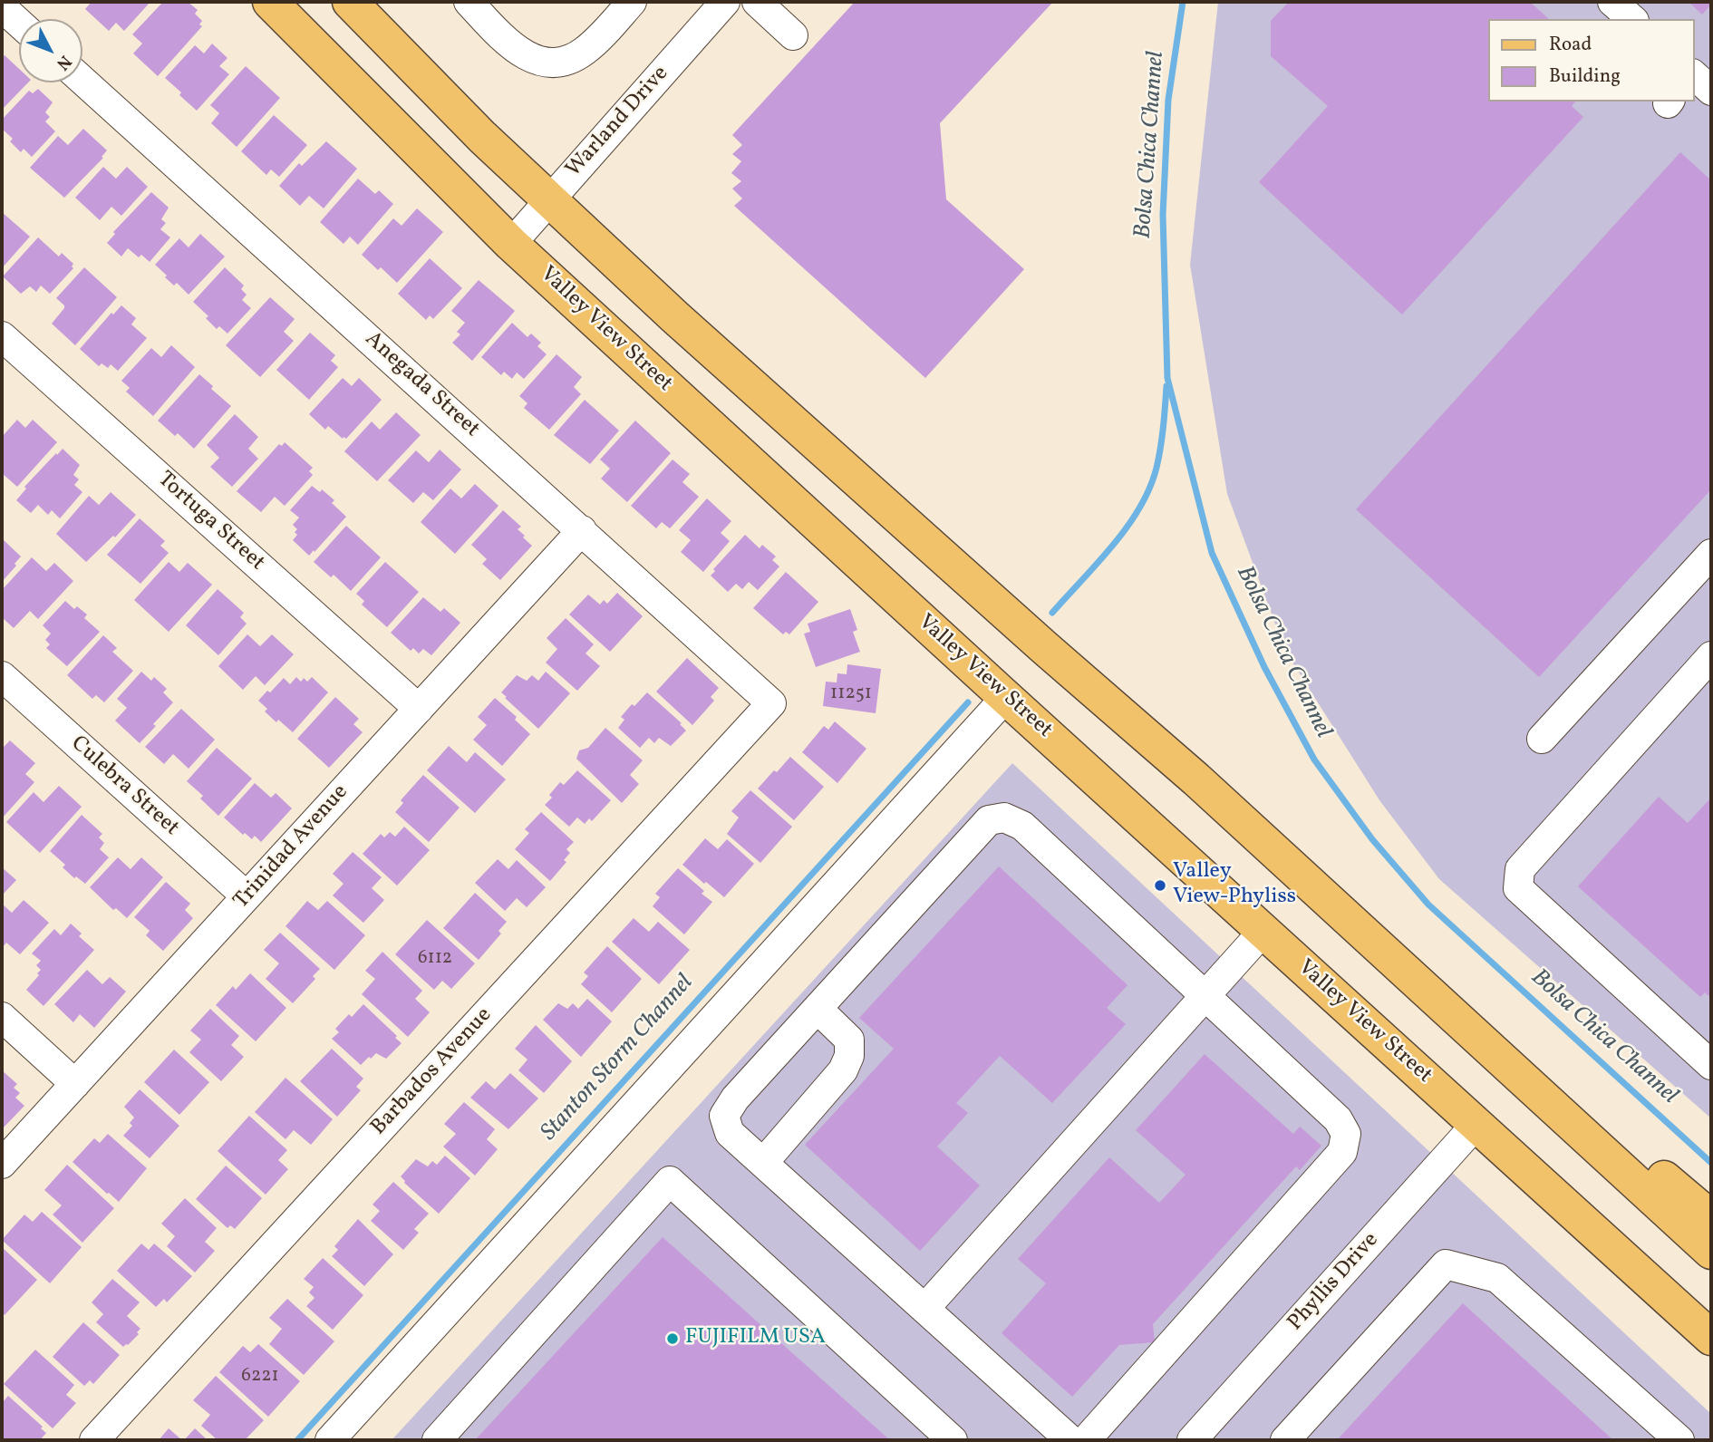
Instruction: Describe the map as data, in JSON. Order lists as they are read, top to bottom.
{
  "streets": {
    "main road": ["Valley View Street"],
    "street": [
      "Warland Drive",
      "Anegada Street",
      "Tortuga Street",
      "Culebra Street",
      "Trinidad Avenue",
      "Barbados Avenue",
      "Phyllis Drive"
    ]
  },
  "crossings": [
    ["Warland Drive", "Valley View Street"],
    ["Valley View Street", "Phyllis Drive"],
    ["Anegada Street", "Trinidad Avenue"],
    ["Anegada Street", "Barbados Avenue"],
    ["Tortuga Street", "Trinidad Avenue"],
    ["Culebra Street", "Trinidad Avenue"]
  ],
  "water": ["Bolsa Chica Channel", "Stanton Storm Channel"],
  "places": ["Valley View-Phyliss", "FUJIFILM USA"],
  "house_numbers": ["11251", "6112", "6221"],
  "legend": ["Road", "Building"],
  "north": "bottom right"
}
